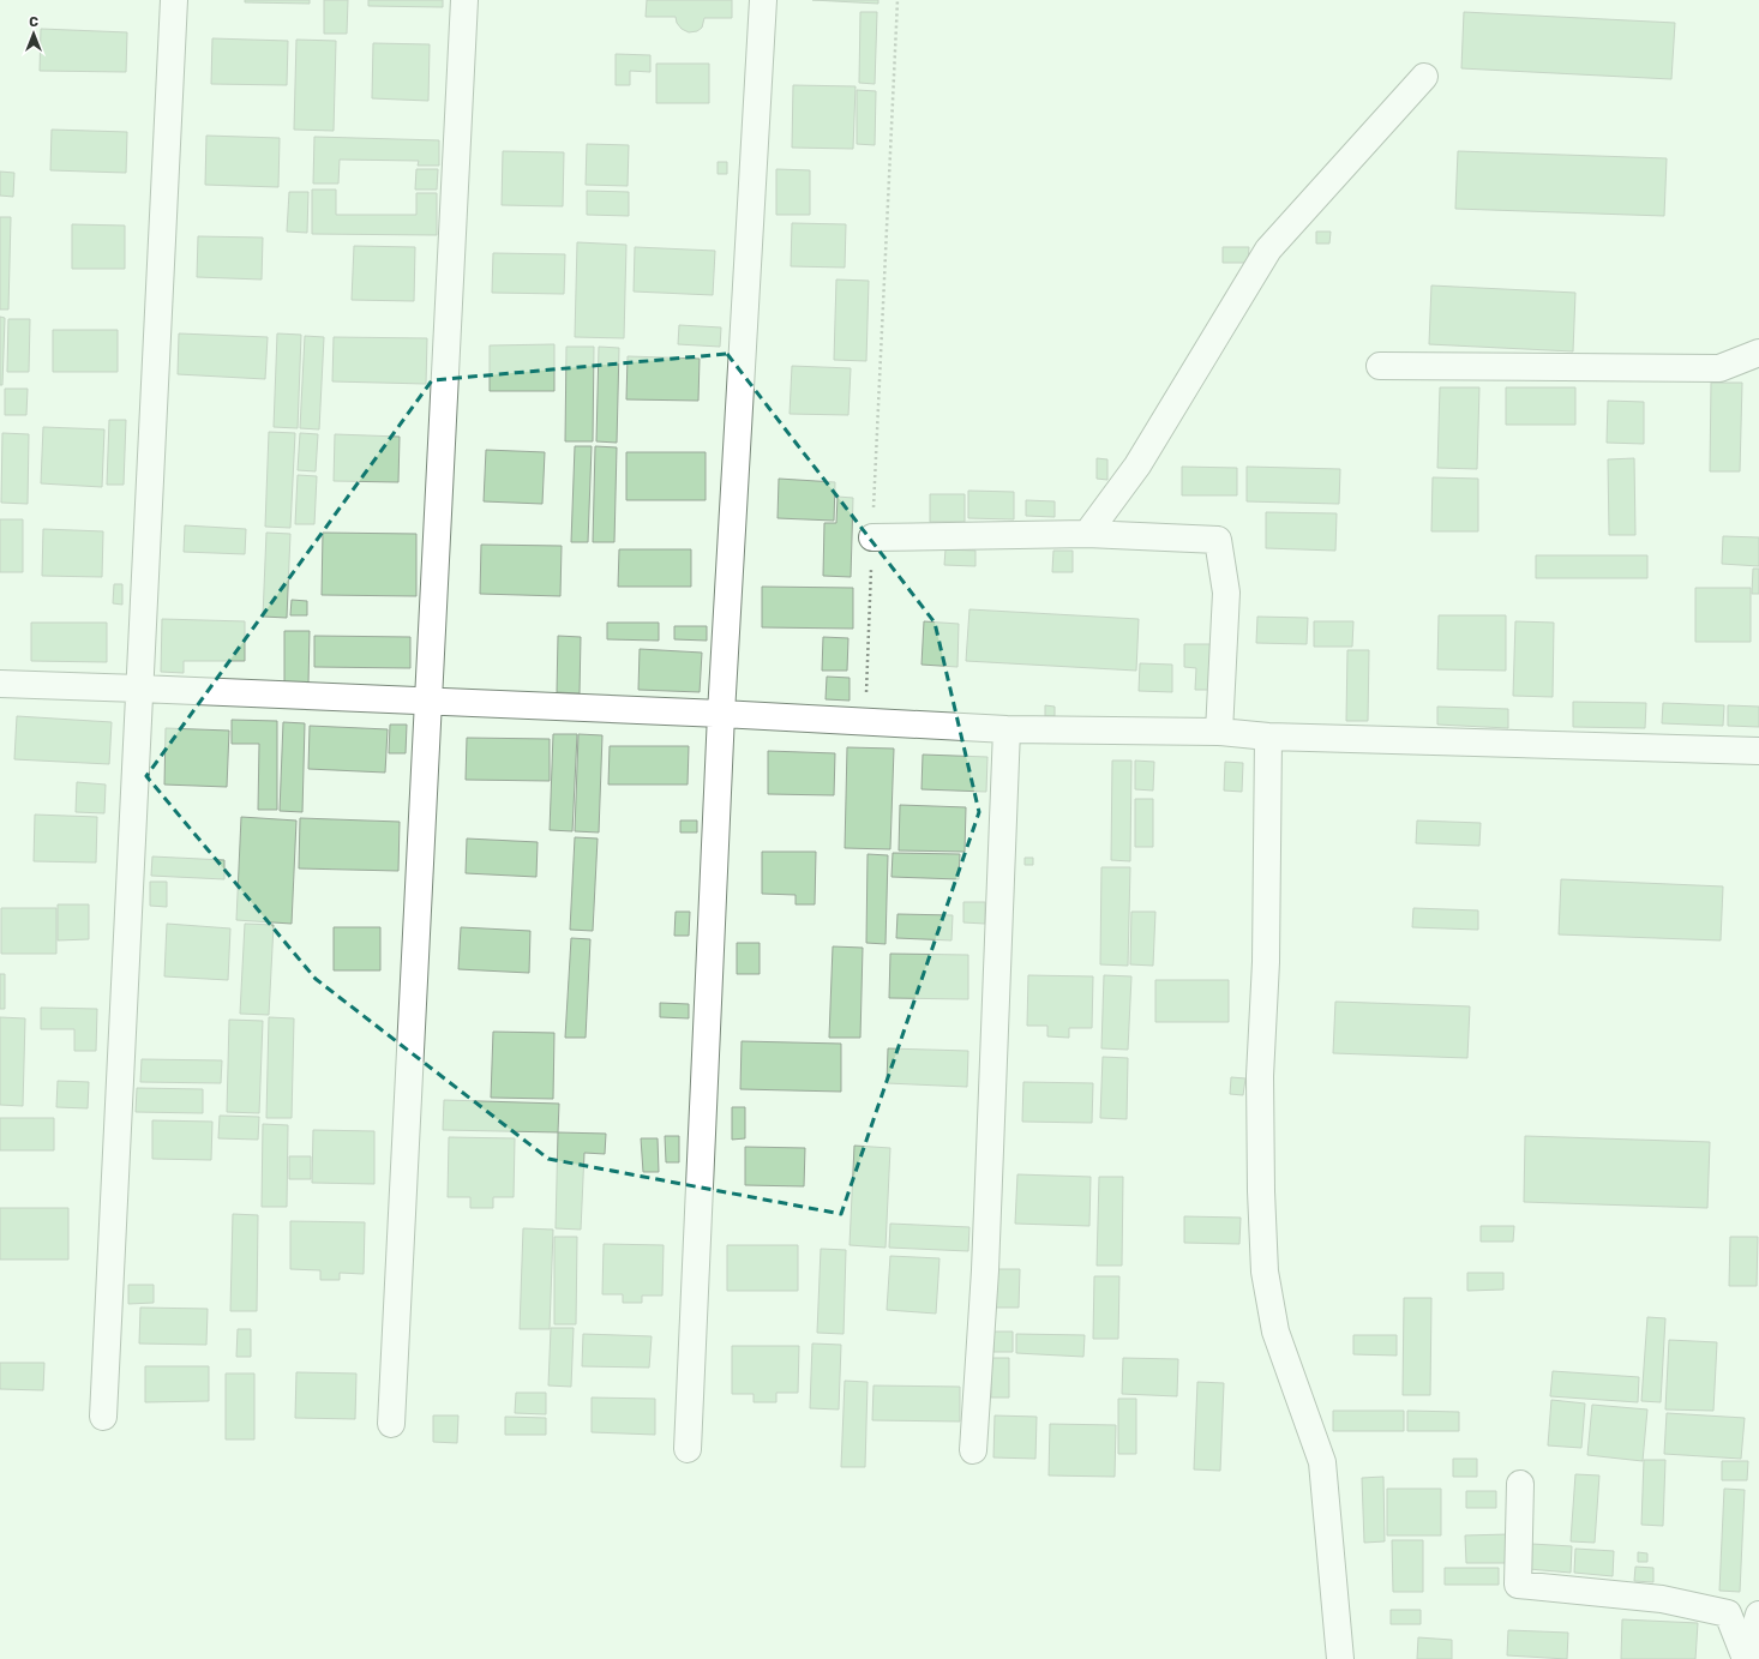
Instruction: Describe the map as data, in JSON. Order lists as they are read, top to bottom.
{
  "north": "top"
}
